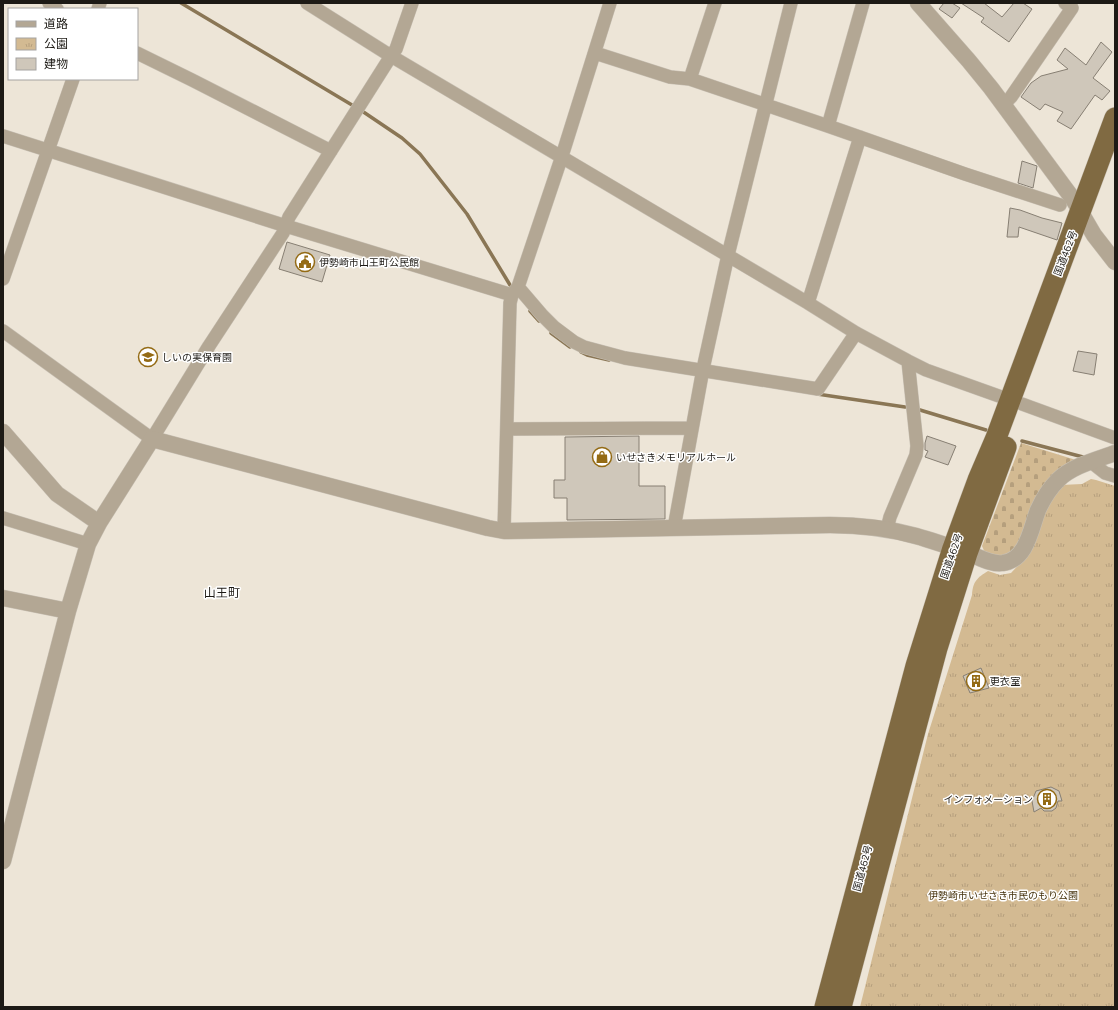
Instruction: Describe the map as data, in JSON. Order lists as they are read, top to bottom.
{
  "streets": {
    "highway": ["国道462号"]
  },
  "districts": ["山王町"],
  "parks": ["伊勢崎市いせさき市民のもり公園"],
  "places": {
    "public building": ["伊勢崎市山王町公民館"],
    "school or university": ["しいの実保育園"],
    "shop": ["いせさきメモリアルホール"],
    "building": ["更衣室", "インフォメーション"]
  },
  "legend": ["道路", "公園", "建物"]
}
